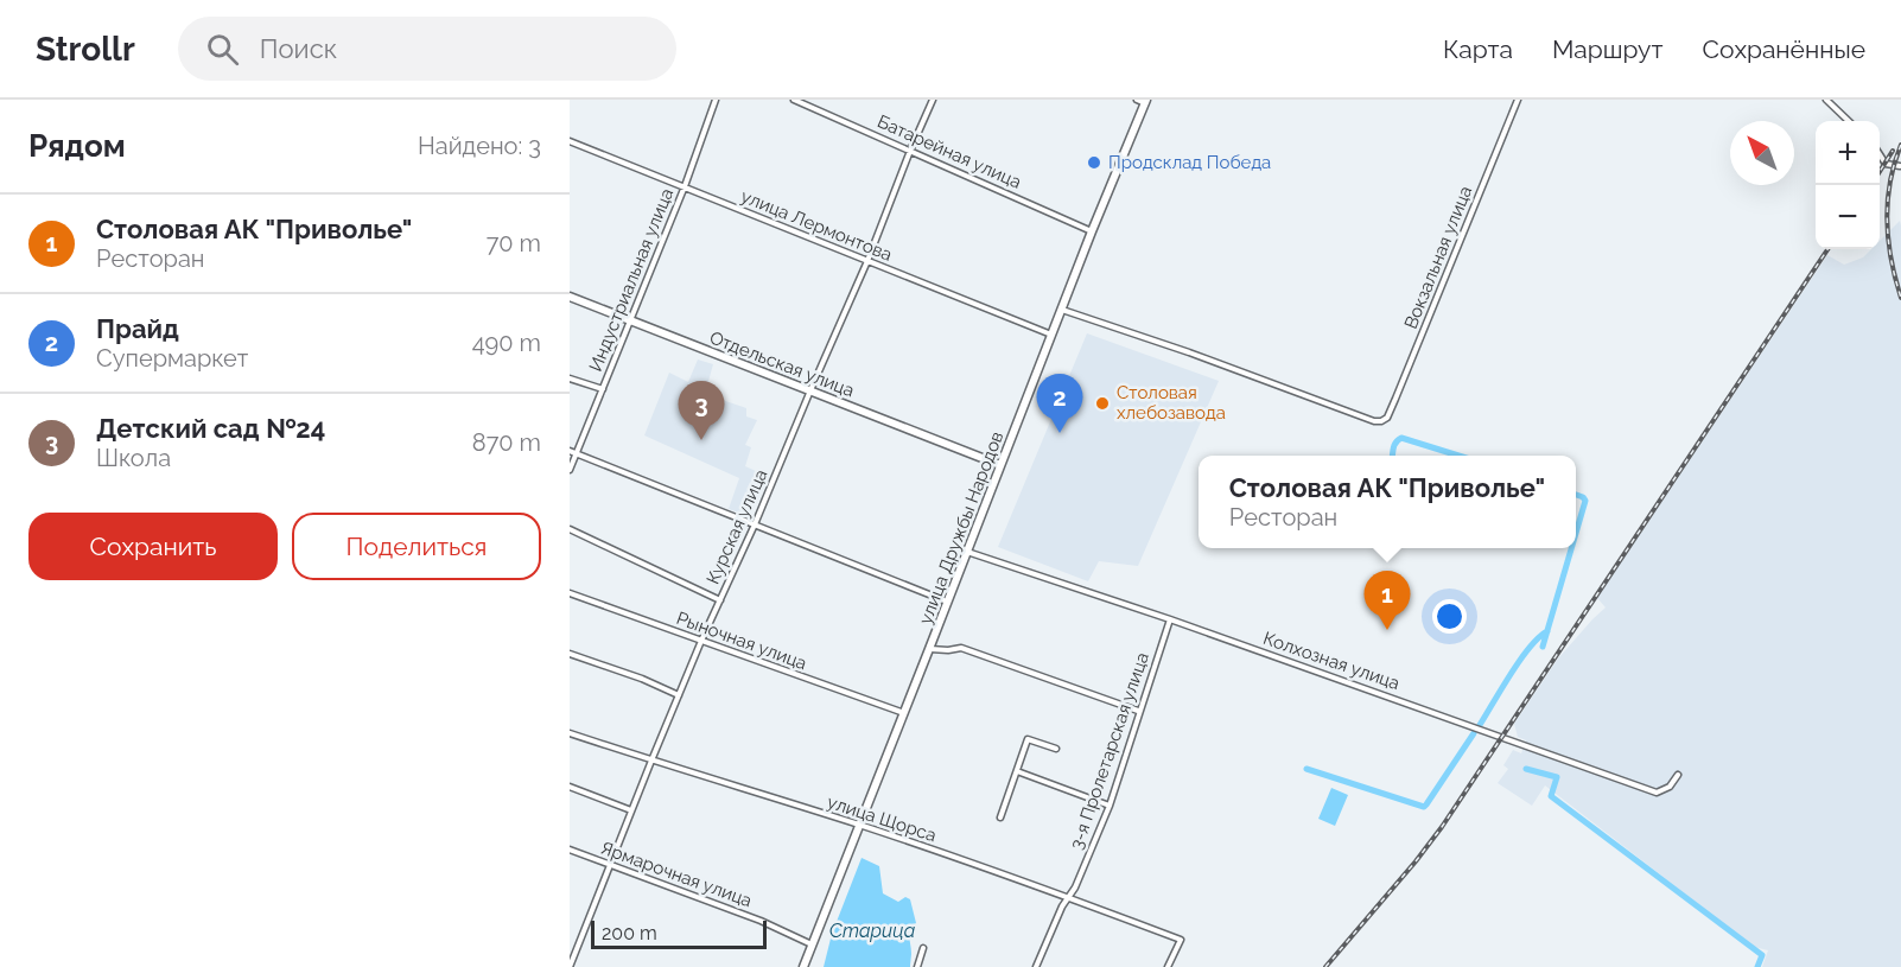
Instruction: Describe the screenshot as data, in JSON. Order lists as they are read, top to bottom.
{
  "streets": {
    "street": [
      "Батарейная улица",
      "улица Лермонтова",
      "Вокзальная улица",
      "Индустриальная улица",
      "Отдельская улица",
      "Курская улица",
      "улица Дружбы Народов",
      "Рыночная улица",
      "Колхозная улица",
      "3-я Пролетарская улица",
      "улица Щорса",
      "Ярмарочная улица"
    ]
  },
  "crossings": [
    ["Батарейная улица", "Курская улица"],
    ["Батарейная улица", "улица Дружбы Народов"],
    ["улица Лермонтова", "Индустриальная улица"],
    ["улица Лермонтова", "Курская улица"],
    ["улица Лермонтова", "улица Дружбы Народов"],
    ["Вокзальная улица", "улица Дружбы Народов"],
    ["Индустриальная улица", "Отдельская улица"],
    ["Отдельская улица", "Курская улица"],
    ["Отдельская улица", "улица Дружбы Народов"],
    ["Курская улица", "Рыночная улица"],
    ["Курская улица", "улица Щорса"],
    ["Курская улица", "Ярмарочная улица"],
    ["улица Дружбы Народов", "Рыночная улица"],
    ["улица Дружбы Народов", "Колхозная улица"],
    ["улица Дружбы Народов", "улица Щорса"],
    ["улица Дружбы Народов", "Ярмарочная улица"],
    ["Колхозная улица", "3-я Пролетарская улица"],
    ["3-я Пролетарская улица", "улица Щорса"]
  ],
  "water": ["Старица"],
  "places": ["Продсклад Победа", "Столовая хлебозавода"],
  "scale_bar": "200 m",
  "north": "top left",
  "page": {
    "header": "Strollr",
    "search": "Поиск",
    "nav": ["Карта", "Маршрут", "Сохранённые"],
    "heading": ["Рядом", "Найдено: 3"],
    "map_buttons": ["+", "−"],
    "list": [
      {
        "mark": "1",
        "name": "Столовая АК \"Приволье\"",
        "note": "Ресторан",
        "value": "70 m"
      },
      {
        "mark": "2",
        "name": "Прайд",
        "note": "Супермаркет",
        "value": "490 m"
      },
      {
        "mark": "3",
        "name": "Детский сад №24",
        "note": "Школа",
        "value": "870 m"
      }
    ],
    "pins": ["2", "3", "1"],
    "popup": ["Столовая АК \"Приволье\"", "Ресторан"],
    "buttons": ["Сохранить", "Поделиться"],
    "scale": "200 m"
  }
}
